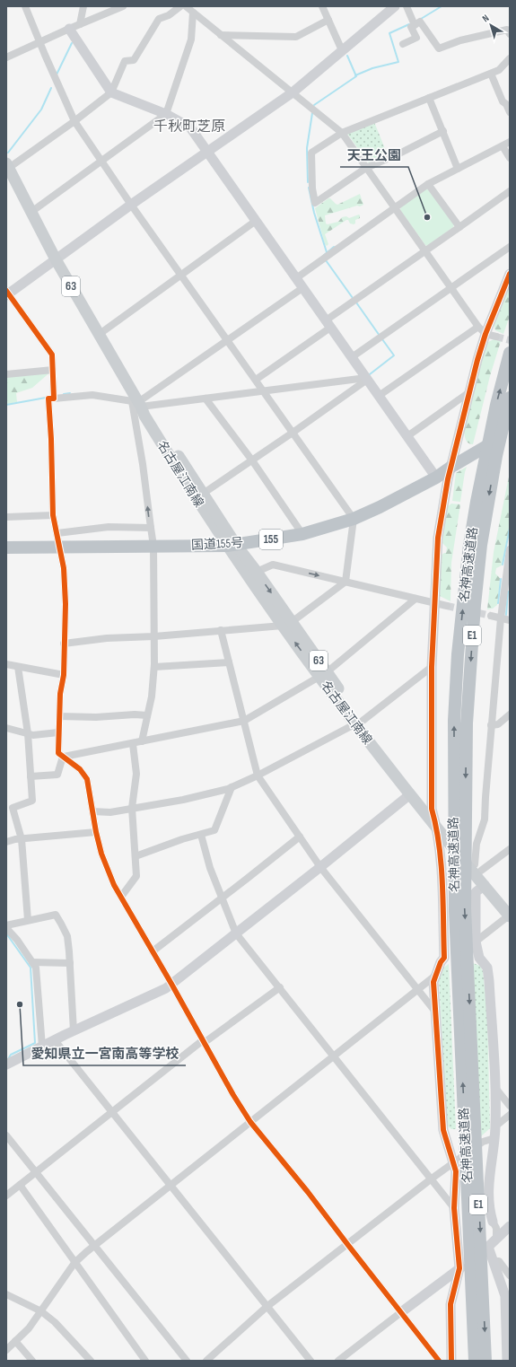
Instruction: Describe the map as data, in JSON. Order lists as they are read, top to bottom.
{
  "streets": {
    "highway": [
      "155",
      "国道155号",
      "名神高速道路",
      "E1"
    ],
    "main road": ["63", "名古屋江南線"]
  },
  "crossings": [
    ["名古屋江南線", "国道155号"],
    ["国道155号", "名神高速道路"]
  ],
  "districts": ["千秋町芝原"],
  "places": ["天王公園", "愛知県立一宮南高等学校"],
  "north": "top left"
}
